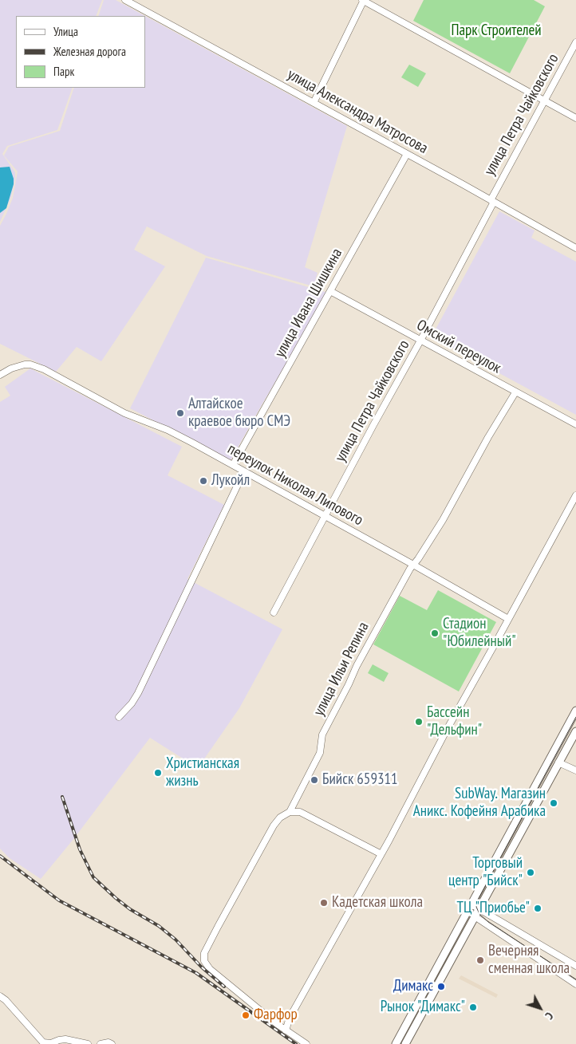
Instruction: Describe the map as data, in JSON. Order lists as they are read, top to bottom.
{
  "streets": {
    "street": [
      "улица Александра Матросова",
      "улица Петра Чайковского",
      "улица Ивана Шишкина",
      "Омский переулок",
      "переулок Николая Липового",
      "улица Ильи Репина"
    ]
  },
  "crossings": [
    ["улица Александра Матросова", "улица Петра Чайковского"],
    ["улица Александра Матросова", "улица Ивана Шишкина"],
    ["улица Петра Чайковского", "Омский переулок"],
    ["улица Петра Чайковского", "переулок Николая Липового"],
    ["улица Ивана Шишкина", "Омский переулок"],
    ["улица Ивана Шишкина", "переулок Николая Липового"],
    ["Омский переулок", "улица Ильи Репина"],
    ["переулок Николая Липового", "улица Ильи Репина"]
  ],
  "parks": ["Парк Строителей"],
  "places": [
    "Алтайское краевое бюро СМЭ",
    "Лукойл",
    "Стадион \"Юбилейный\"",
    "Бассейн \"Дельфин\"",
    "Христианская жизнь",
    "Бийск 659311",
    "SubWay. Магазин Аникс. Кофейня Арабика",
    "Торговый центр \"Бийск\"",
    "Кадетская школа",
    "ТЦ \"Приобье\"",
    "Вечерняя сменная школа",
    "Димакс",
    "Рынок \"Димакс\"",
    "Фарфор"
  ],
  "legend": ["Улица", "Железная дорога", "Парк"],
  "north": "bottom right"
}
